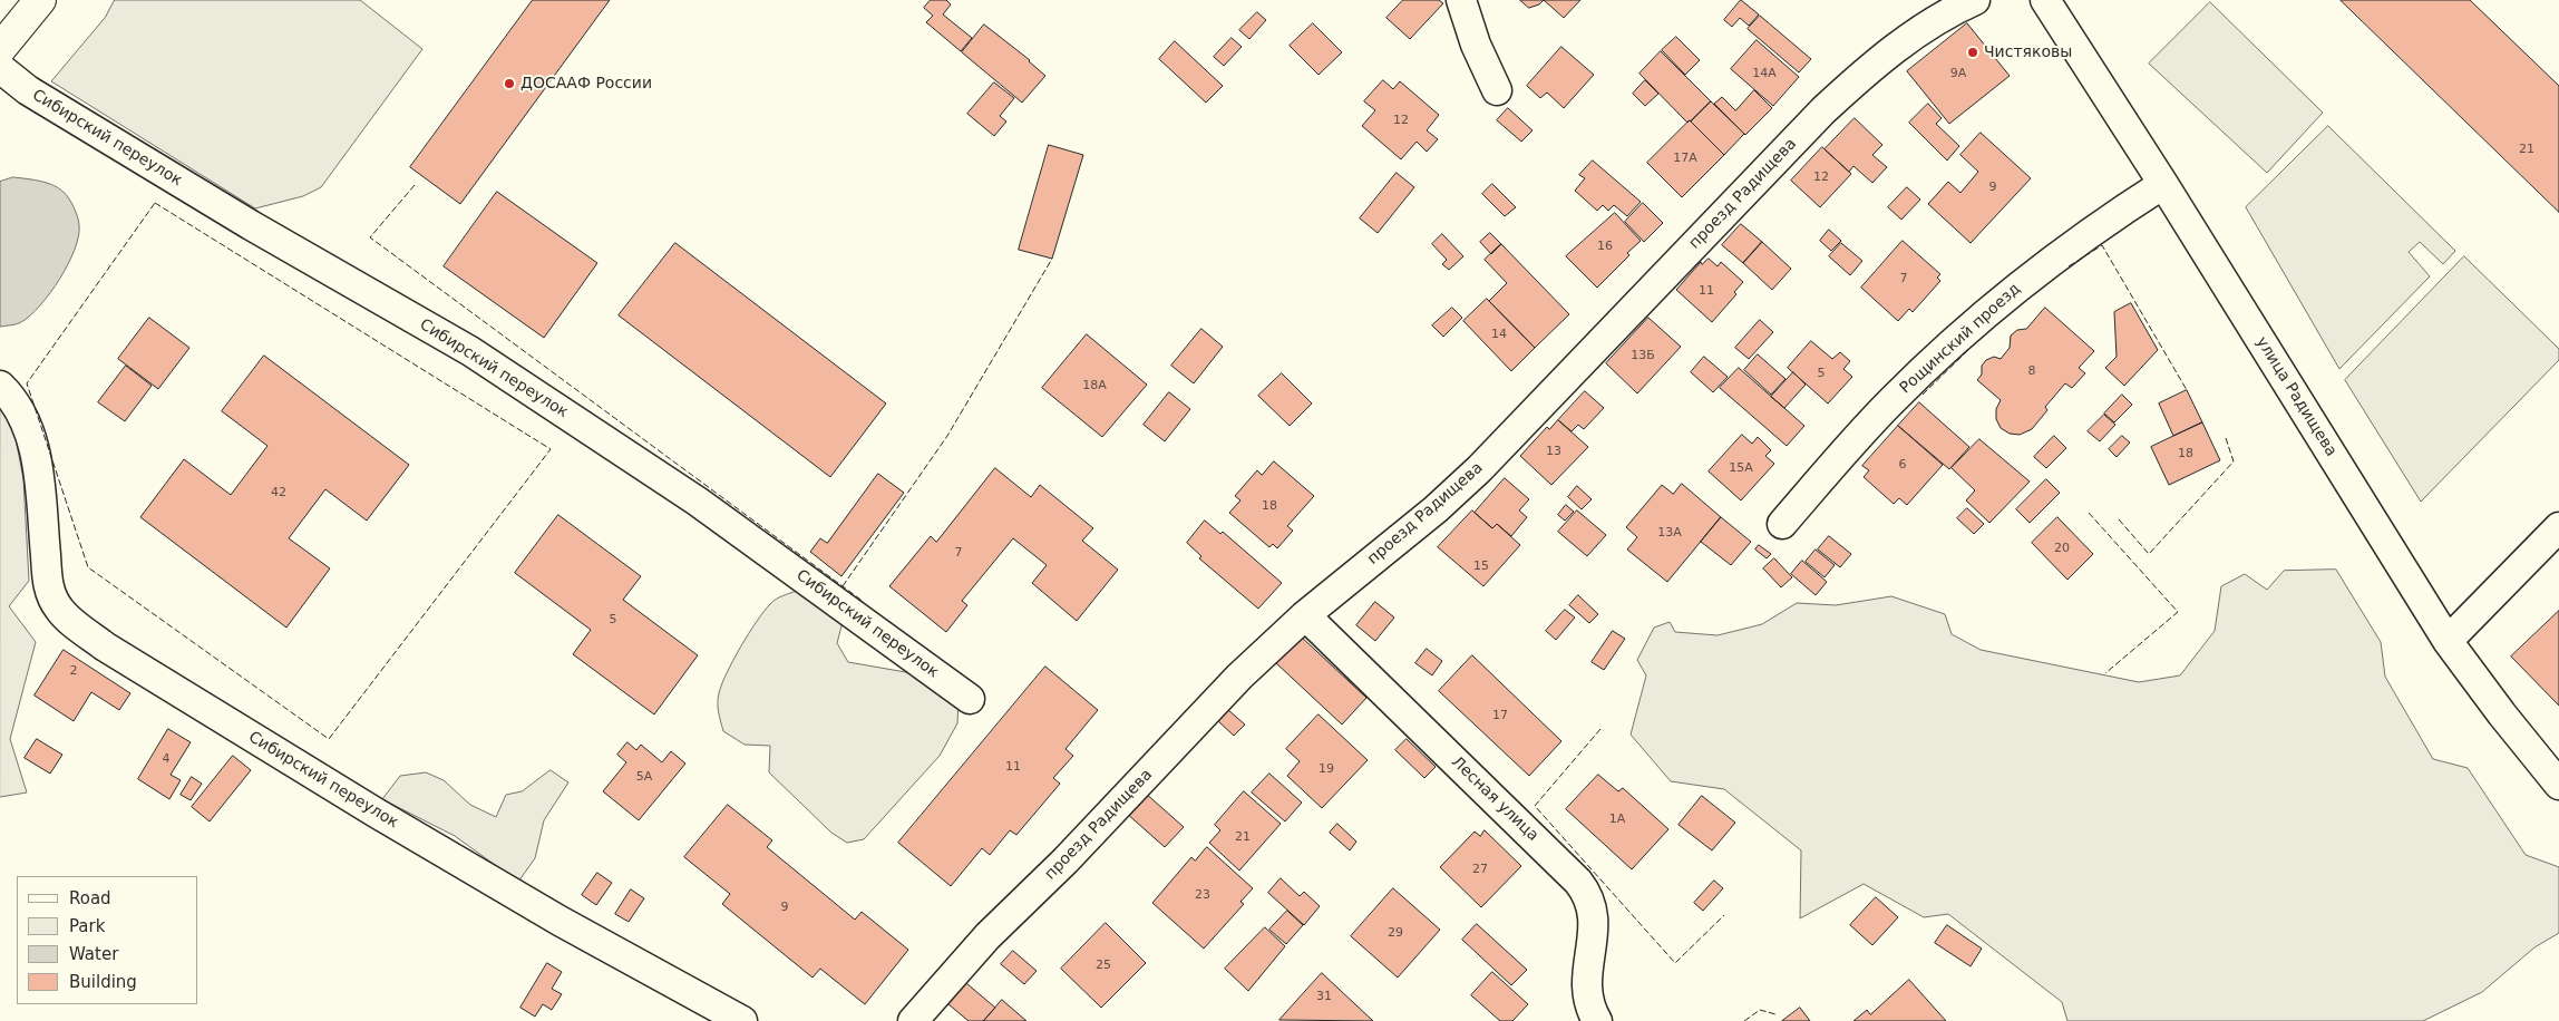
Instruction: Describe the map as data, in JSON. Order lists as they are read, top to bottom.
{
  "streets": {
    "street": [
      "Сибирский переулок",
      "проезд Радищева",
      "Рощинский проезд",
      "улица Радищева",
      "Лесная улица"
    ]
  },
  "crossings": [
    ["проезд Радищева", "Лесная улица"],
    ["Рощинский проезд", "улица Радищева"]
  ],
  "places": ["Чистяковы", "ДОСААФ России"],
  "house_numbers": [
    "14А",
    "9А",
    "12",
    "21",
    "17А",
    "12",
    "9",
    "16",
    "7",
    "11",
    "14",
    "13Б",
    "8",
    "5",
    "18А",
    "13",
    "18",
    "6",
    "15А",
    "42",
    "18",
    "13А",
    "20",
    "7",
    "15",
    "5",
    "2",
    "17",
    "4",
    "11",
    "19",
    "5А",
    "1А",
    "21",
    "27",
    "23",
    "9",
    "29",
    "25",
    "31"
  ],
  "legend": [
    "Road",
    "Park",
    "Water",
    "Building"
  ]
}
